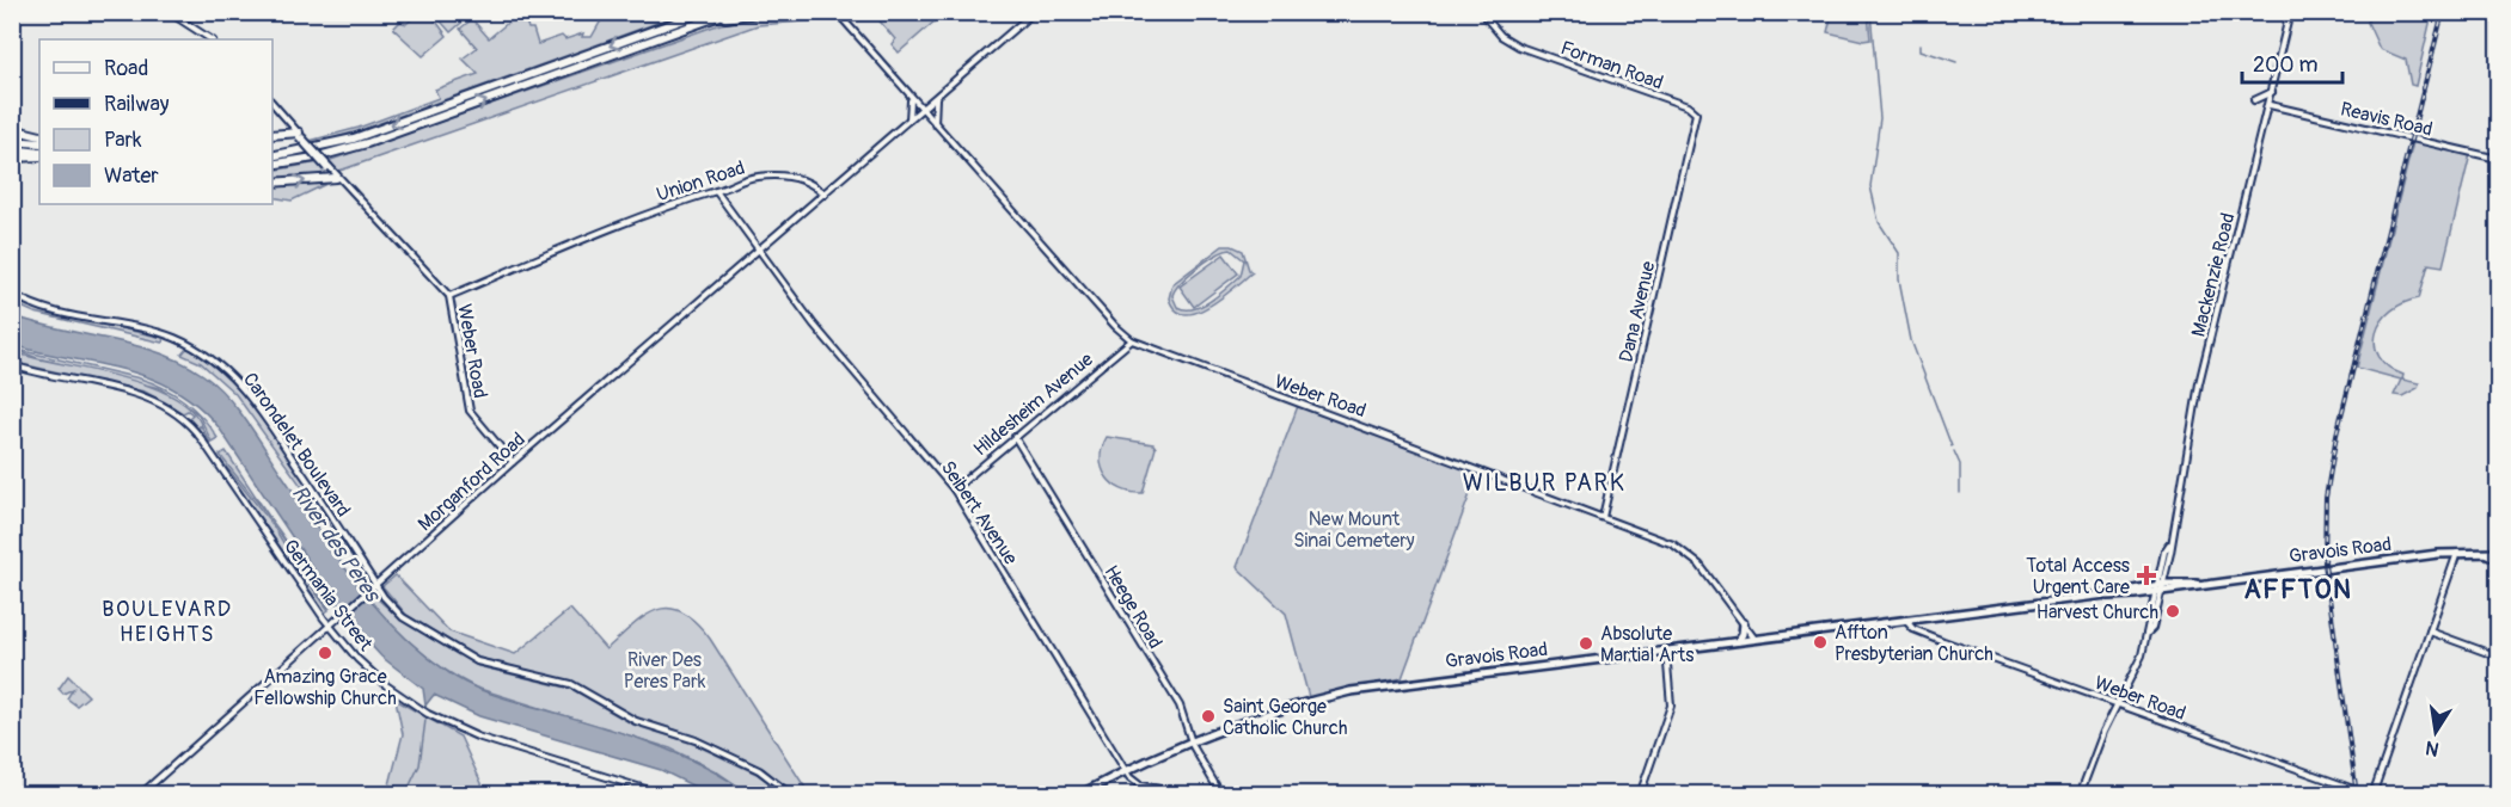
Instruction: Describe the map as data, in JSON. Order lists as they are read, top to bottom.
{
  "streets": {
    "main road": [
      "Forman Road",
      "Reavis Road",
      "Union Road",
      "Mackenzie Road",
      "Dana Avenue",
      "Weber Road",
      "Hildesheim Avenue",
      "Carondelet Boulevard",
      "Morganford Road",
      "Seibert Avenue",
      "Gravois Road",
      "Germania Street",
      "Heege Road"
    ]
  },
  "crossings": [
    ["Forman Road", "Dana Avenue"],
    ["Reavis Road", "Mackenzie Road"],
    ["Union Road", "Weber Road"],
    ["Union Road", "Morganford Road"],
    ["Union Road", "Seibert Avenue"],
    ["Mackenzie Road", "Weber Road"],
    ["Mackenzie Road", "Gravois Road"],
    ["Dana Avenue", "Weber Road"],
    ["Weber Road", "Hildesheim Avenue"],
    ["Weber Road", "Morganford Road"],
    ["Weber Road", "Gravois Road"],
    ["Hildesheim Avenue", "Seibert Avenue"],
    ["Hildesheim Avenue", "Heege Road"],
    ["Carondelet Boulevard", "Morganford Road"],
    ["Morganford Road", "Seibert Avenue"],
    ["Morganford Road", "Germania Street"],
    ["Seibert Avenue", "Gravois Road"],
    ["Gravois Road", "Heege Road"]
  ],
  "districts": ["WILBUR PARK", "AFFTON", "BOULEVARD HEIGHTS"],
  "water": ["River des Peres"],
  "parks": ["New Mount Sinai Cemetery", "River Des Peres Park"],
  "places": {
    "health": ["Total Access Urgent Care"],
    "other": [
      "Harvest Church",
      "Affton Presbyterian Church",
      "Absolute Martial Arts",
      "Amazing Grace Fellowship Church",
      "Saint George Catholic Church"
    ]
  },
  "legend": [
    "Road",
    "Railway",
    "Park",
    "Water"
  ],
  "scale_bar": "200 m",
  "north": "bottom"
}
